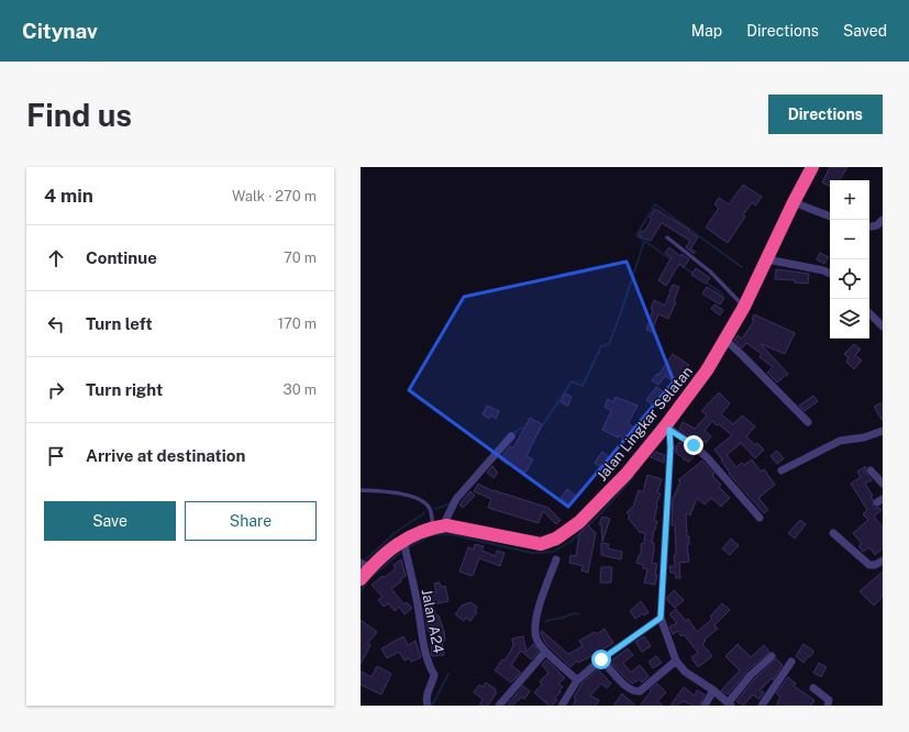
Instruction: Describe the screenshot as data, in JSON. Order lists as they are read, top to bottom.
{
  "streets": {
    "highway": ["Jalan Lingkar Selatan"],
    "street": ["Jalan A24"]
  },
  "page": {
    "header": "Citynav",
    "nav": ["Map", "Directions", "Saved"],
    "buttons": [
      "Directions",
      ["Save", "Share"]
    ],
    "title": "Find us",
    "heading": ["4 min", "Walk · 270 m"],
    "map_buttons": ["+", "−"],
    "list": [
      ["Continue", "70 m"],
      ["Turn left", "170 m"],
      ["Turn right", "30 m"],
      "Arrive at destination"
    ]
  }
}
